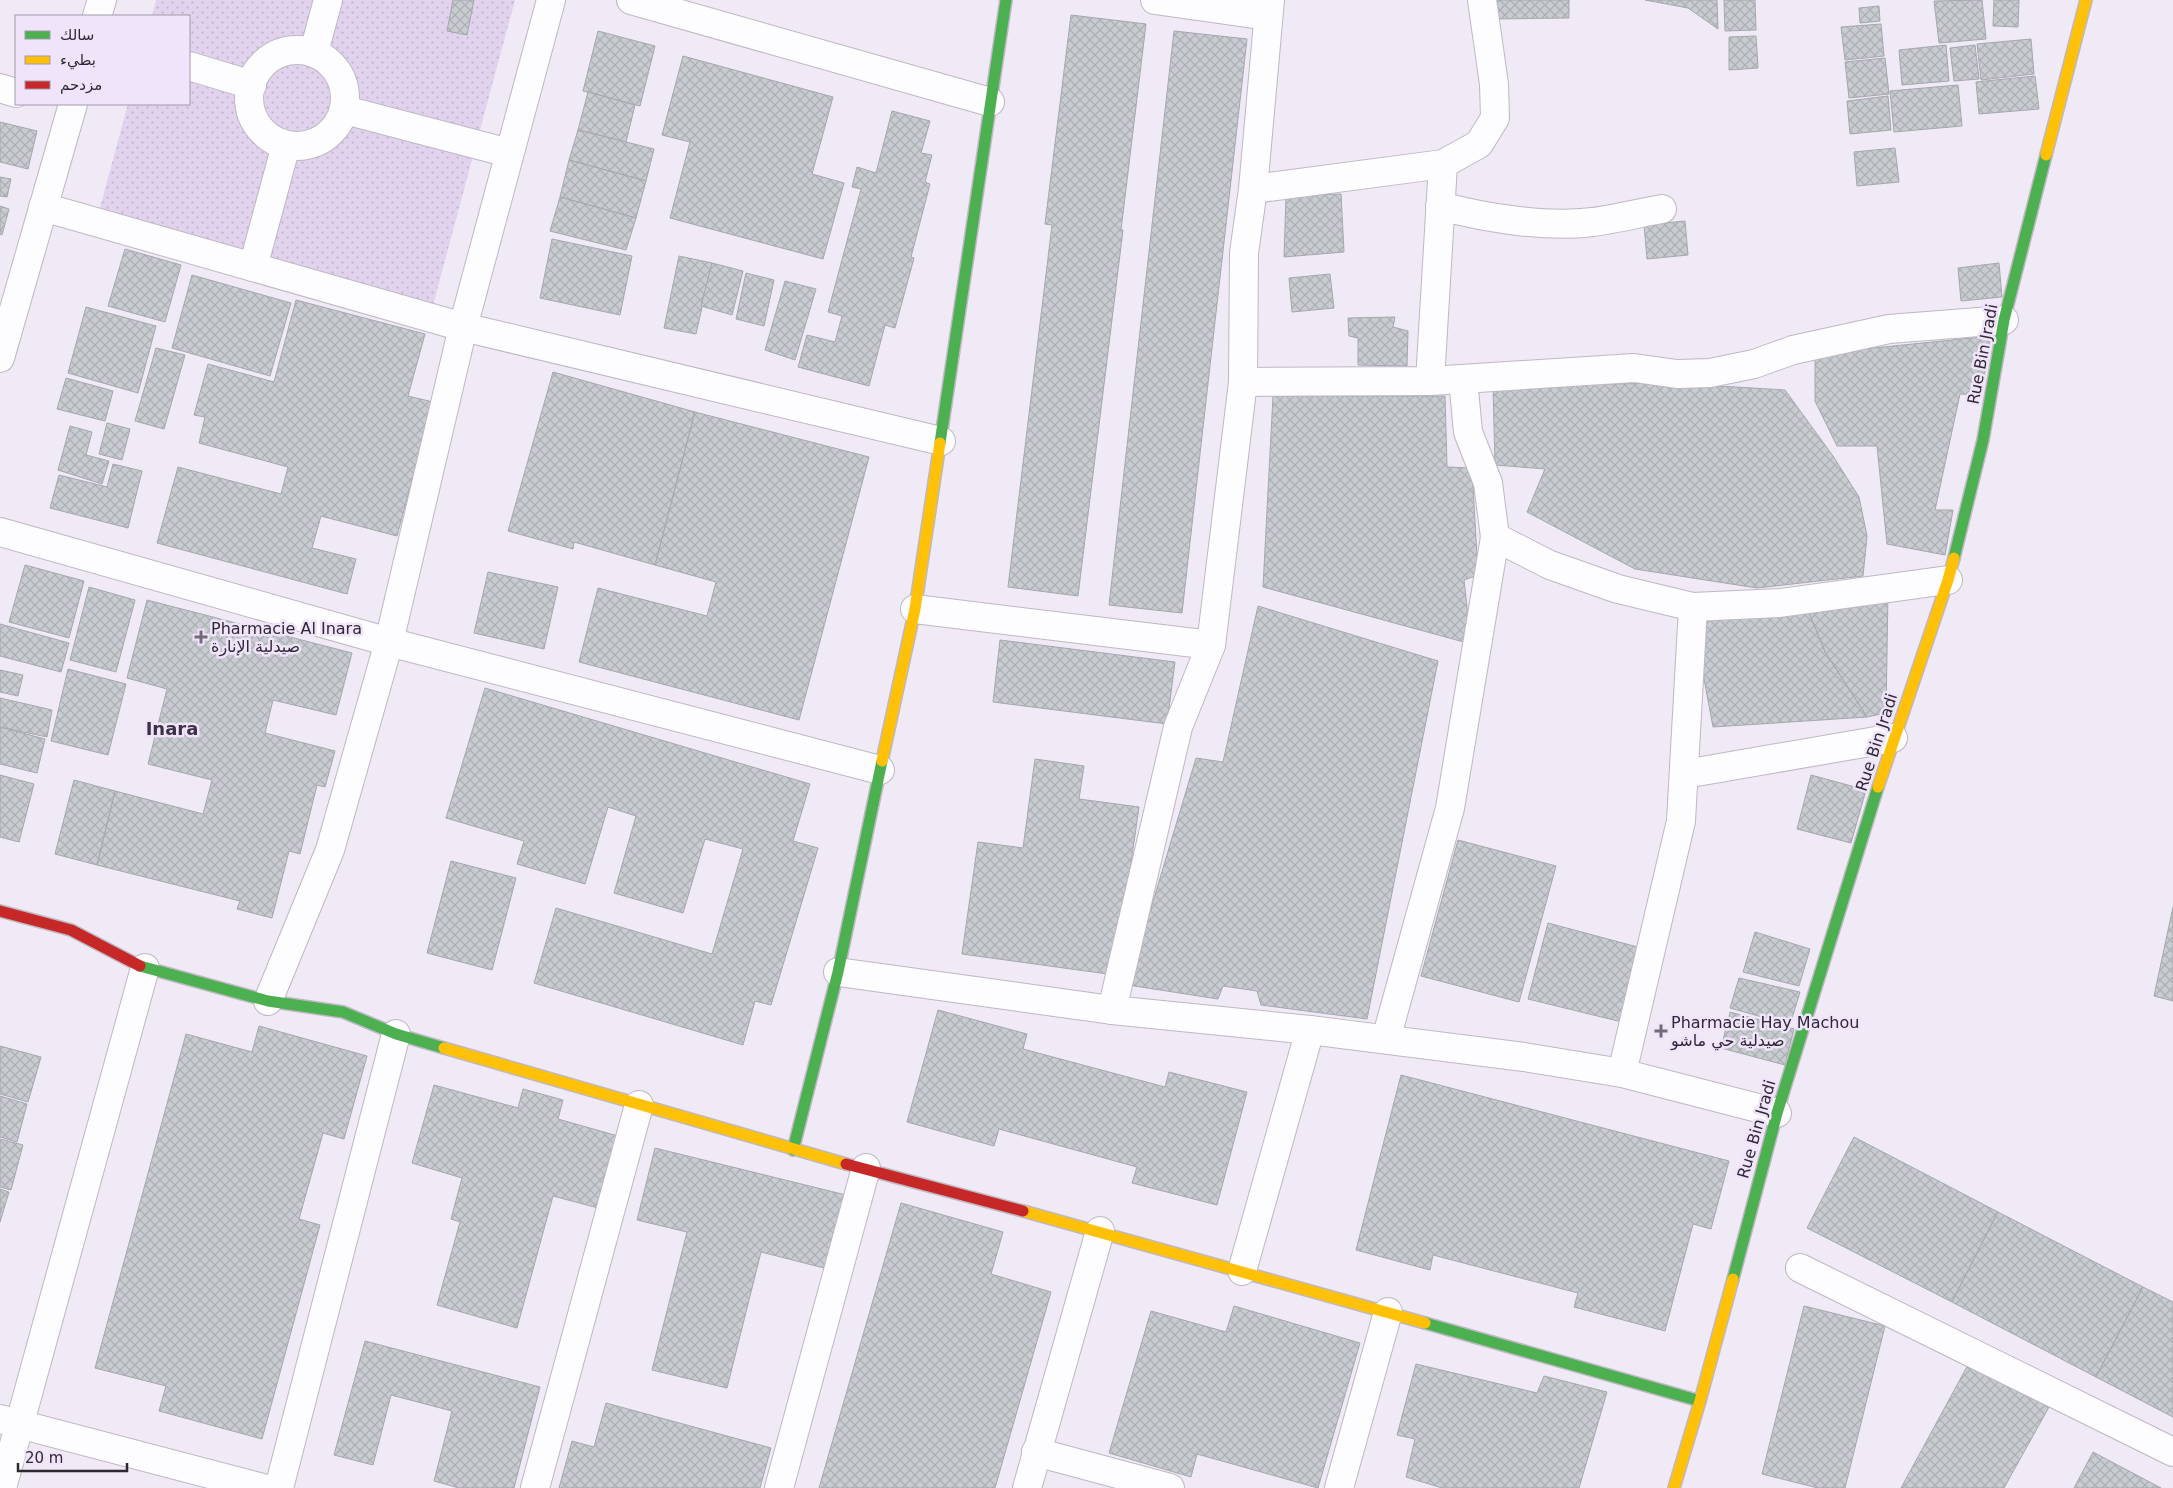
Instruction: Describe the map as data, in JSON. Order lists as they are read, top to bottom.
{
  "streets": {
    "street": ["Rue Bin Jradi"]
  },
  "districts": ["Inara"],
  "places": {
    "health": ["Pharmacie Al Inara صيدلية الإنارة", "Pharmacie Hay Machou صيدلية حي ماشو"]
  },
  "legend": ["سالك", "بطيء", "مزدحم"],
  "scale_bar": "20 m"
}
